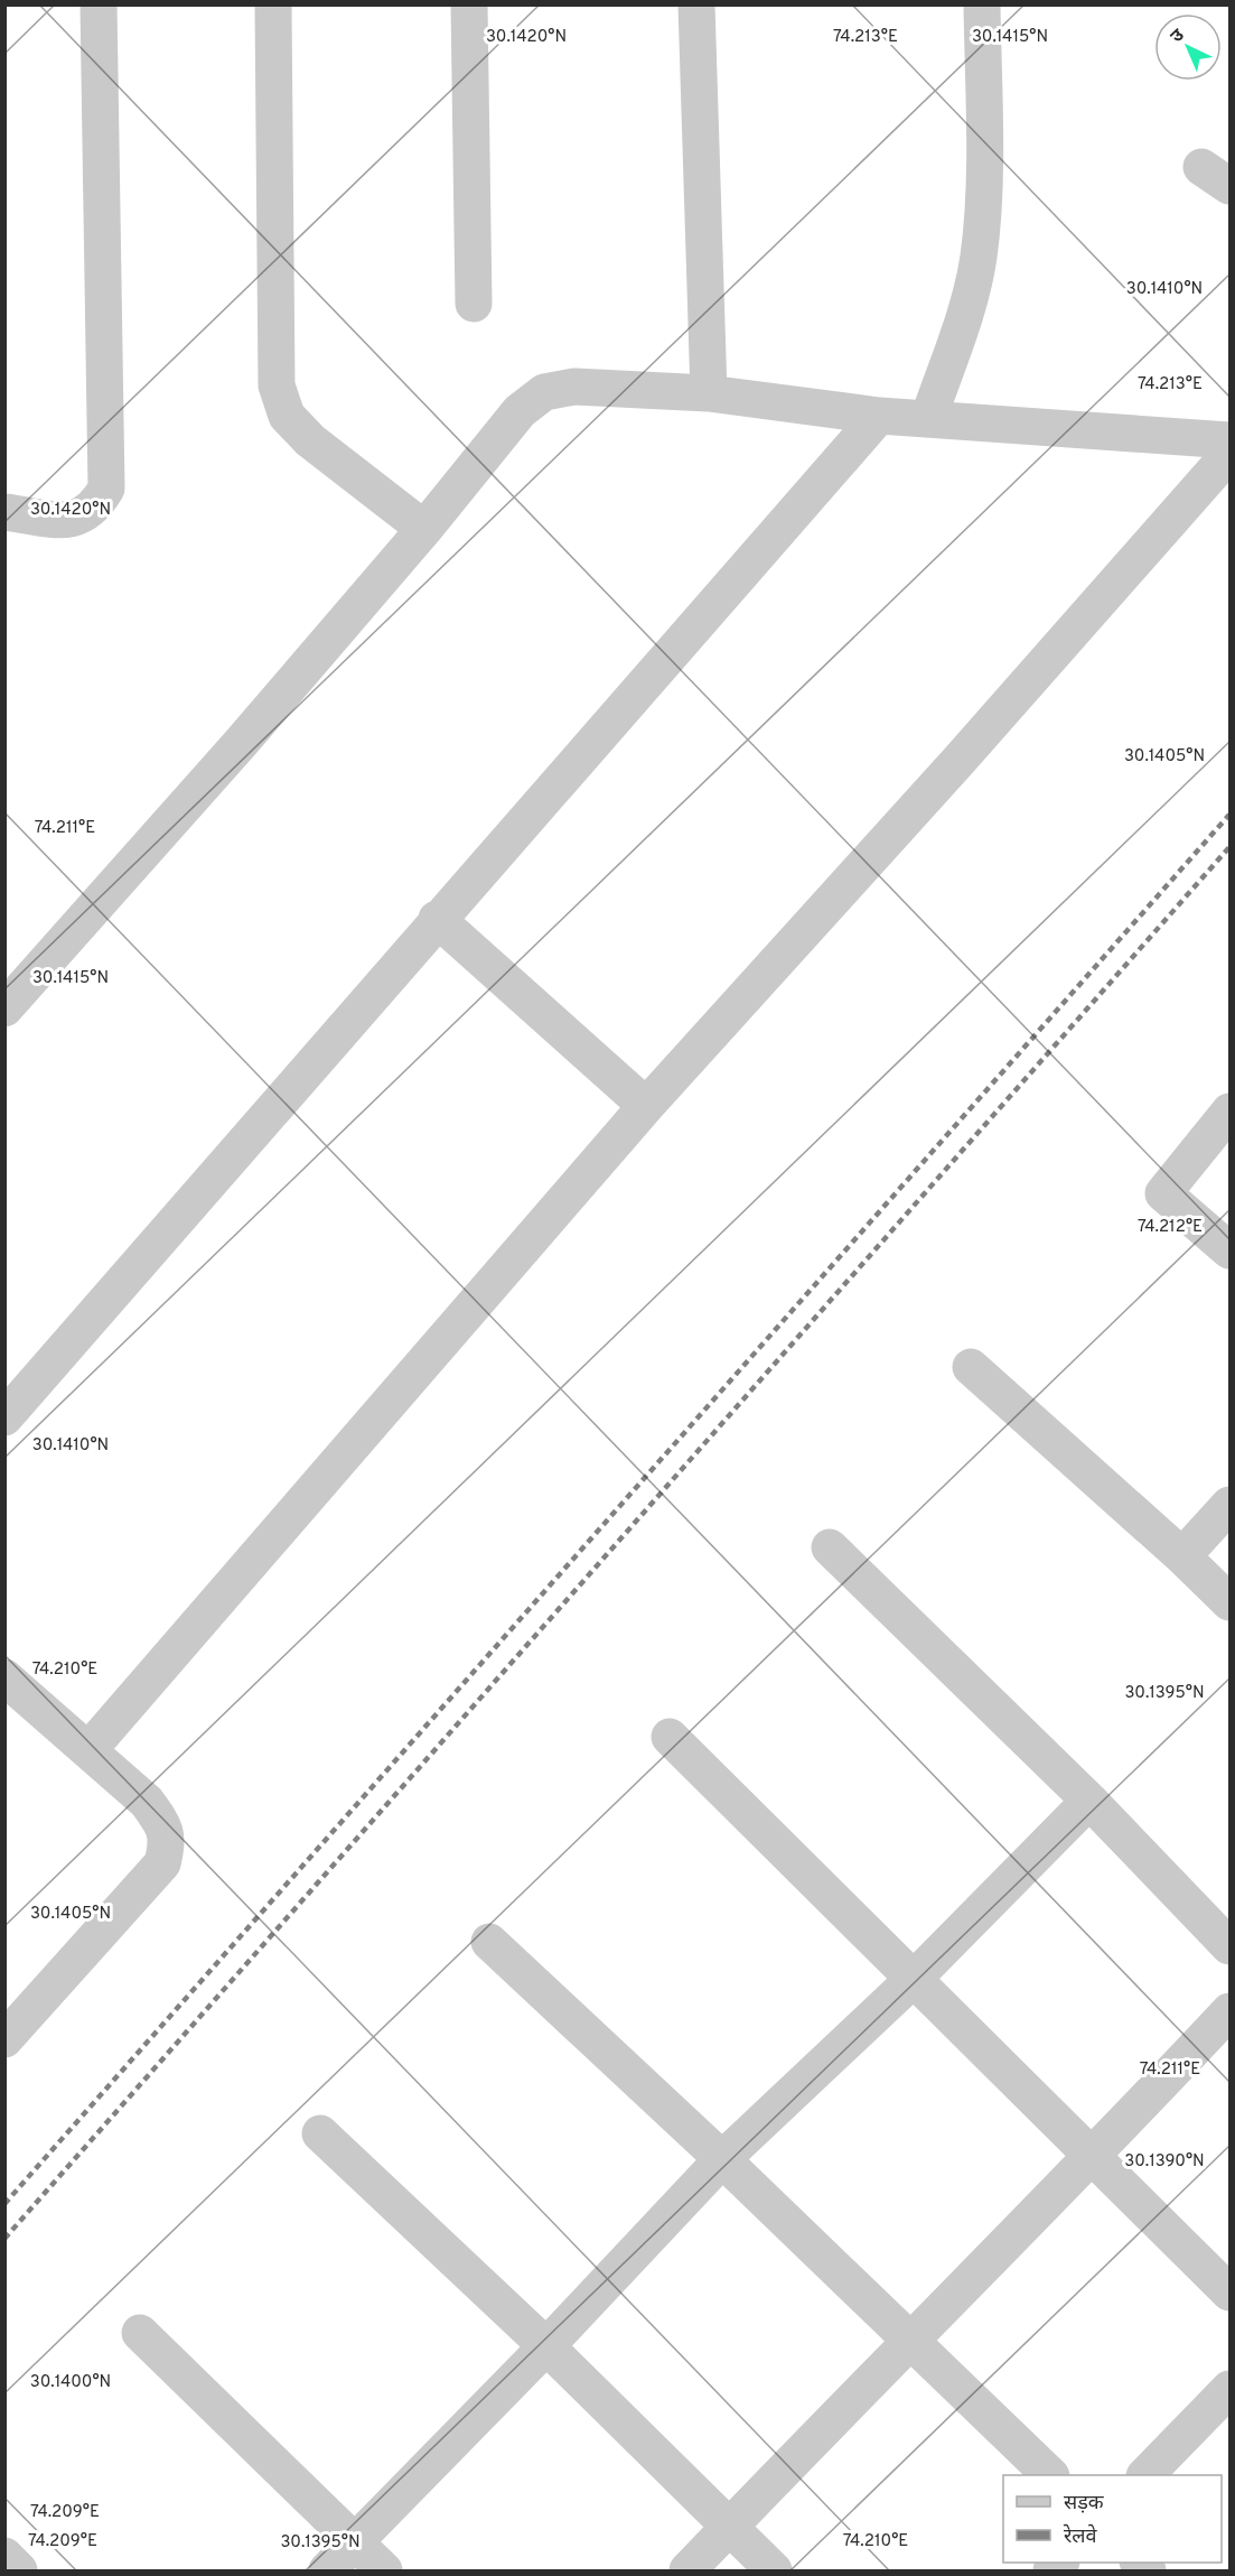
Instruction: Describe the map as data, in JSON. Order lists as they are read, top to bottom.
{
  "legend": ["सड़क", "रेलवे"],
  "north": "top left",
  "coordinates": [
    "30.1420°N",
    "30.1415°N",
    "74.213°E",
    "30.1410°N",
    "30.1405°N",
    "74.211°E",
    "74.212°E",
    "74.210°E",
    "30.1395°N",
    "30.1390°N",
    "30.1400°N",
    "74.209°E"
  ]
}
